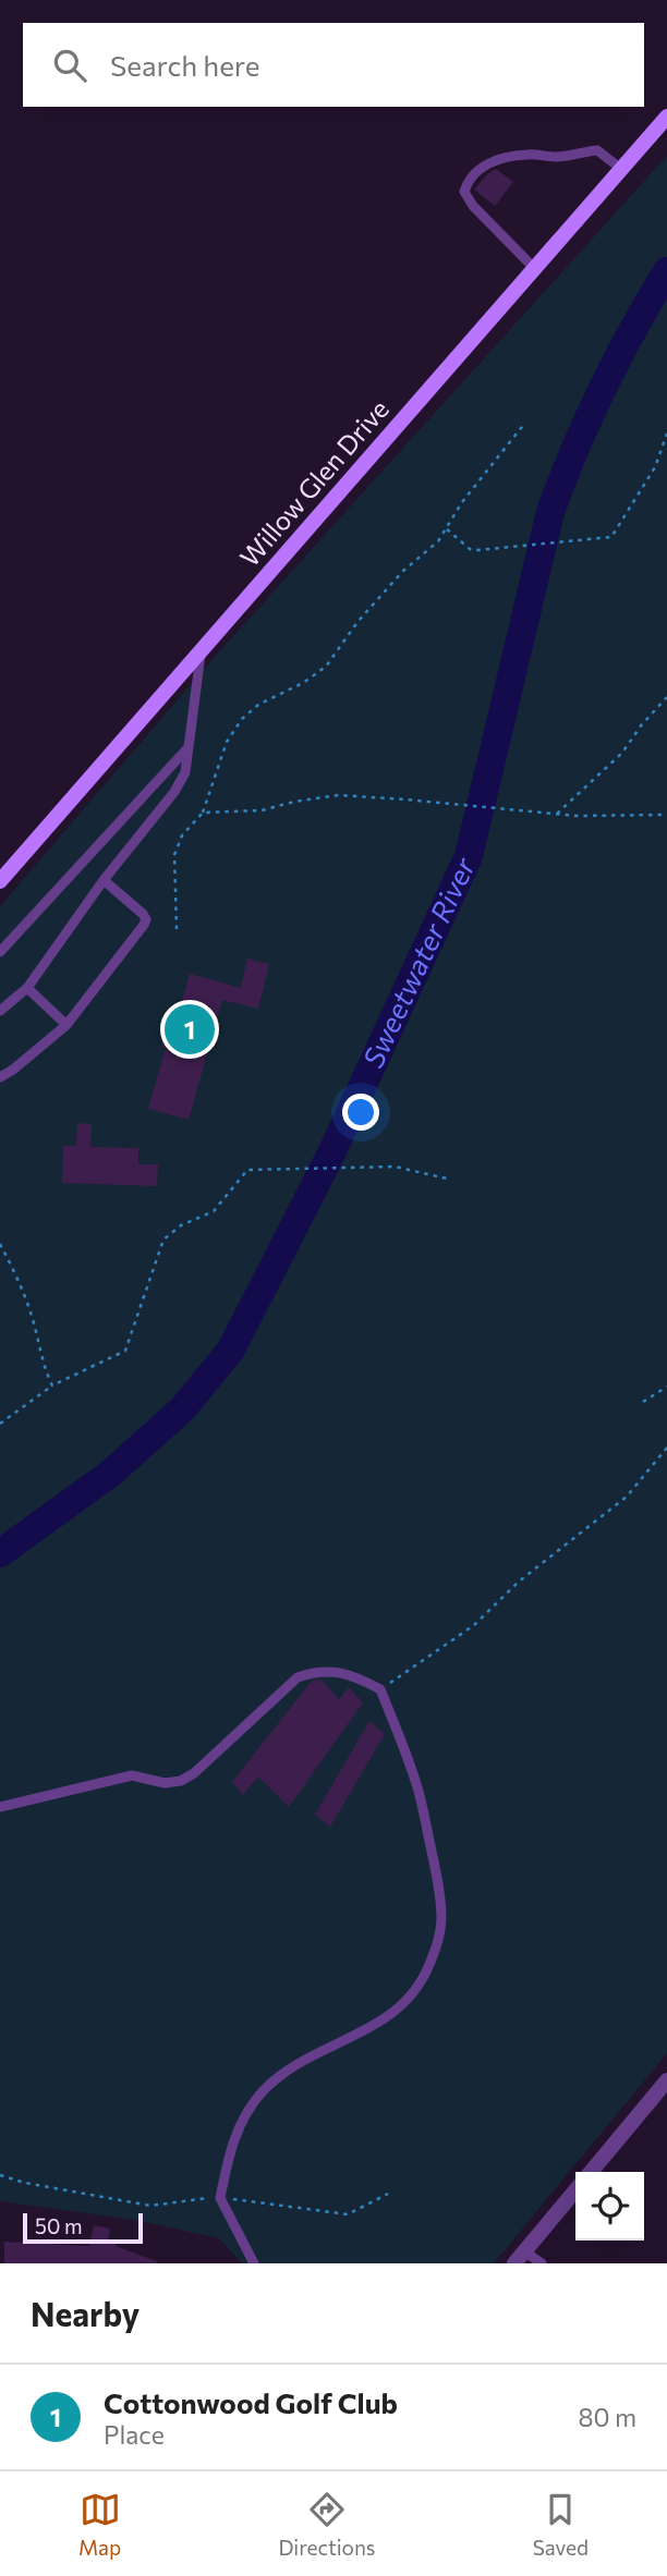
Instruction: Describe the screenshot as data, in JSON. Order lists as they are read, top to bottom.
{
  "streets": {
    "main road": ["Willow Glen Drive"]
  },
  "water": ["Sweetwater River"],
  "scale_bar": "50 m",
  "page": {
    "search": "Search here",
    "pins": "1",
    "scale": "50 m",
    "heading": "Nearby",
    "list": [
      {
        "mark": "1",
        "name": "Cottonwood Golf Club",
        "note": "Place",
        "value": "80 m"
      }
    ],
    "nav": ["Map", "Directions", "Saved"]
  }
}
